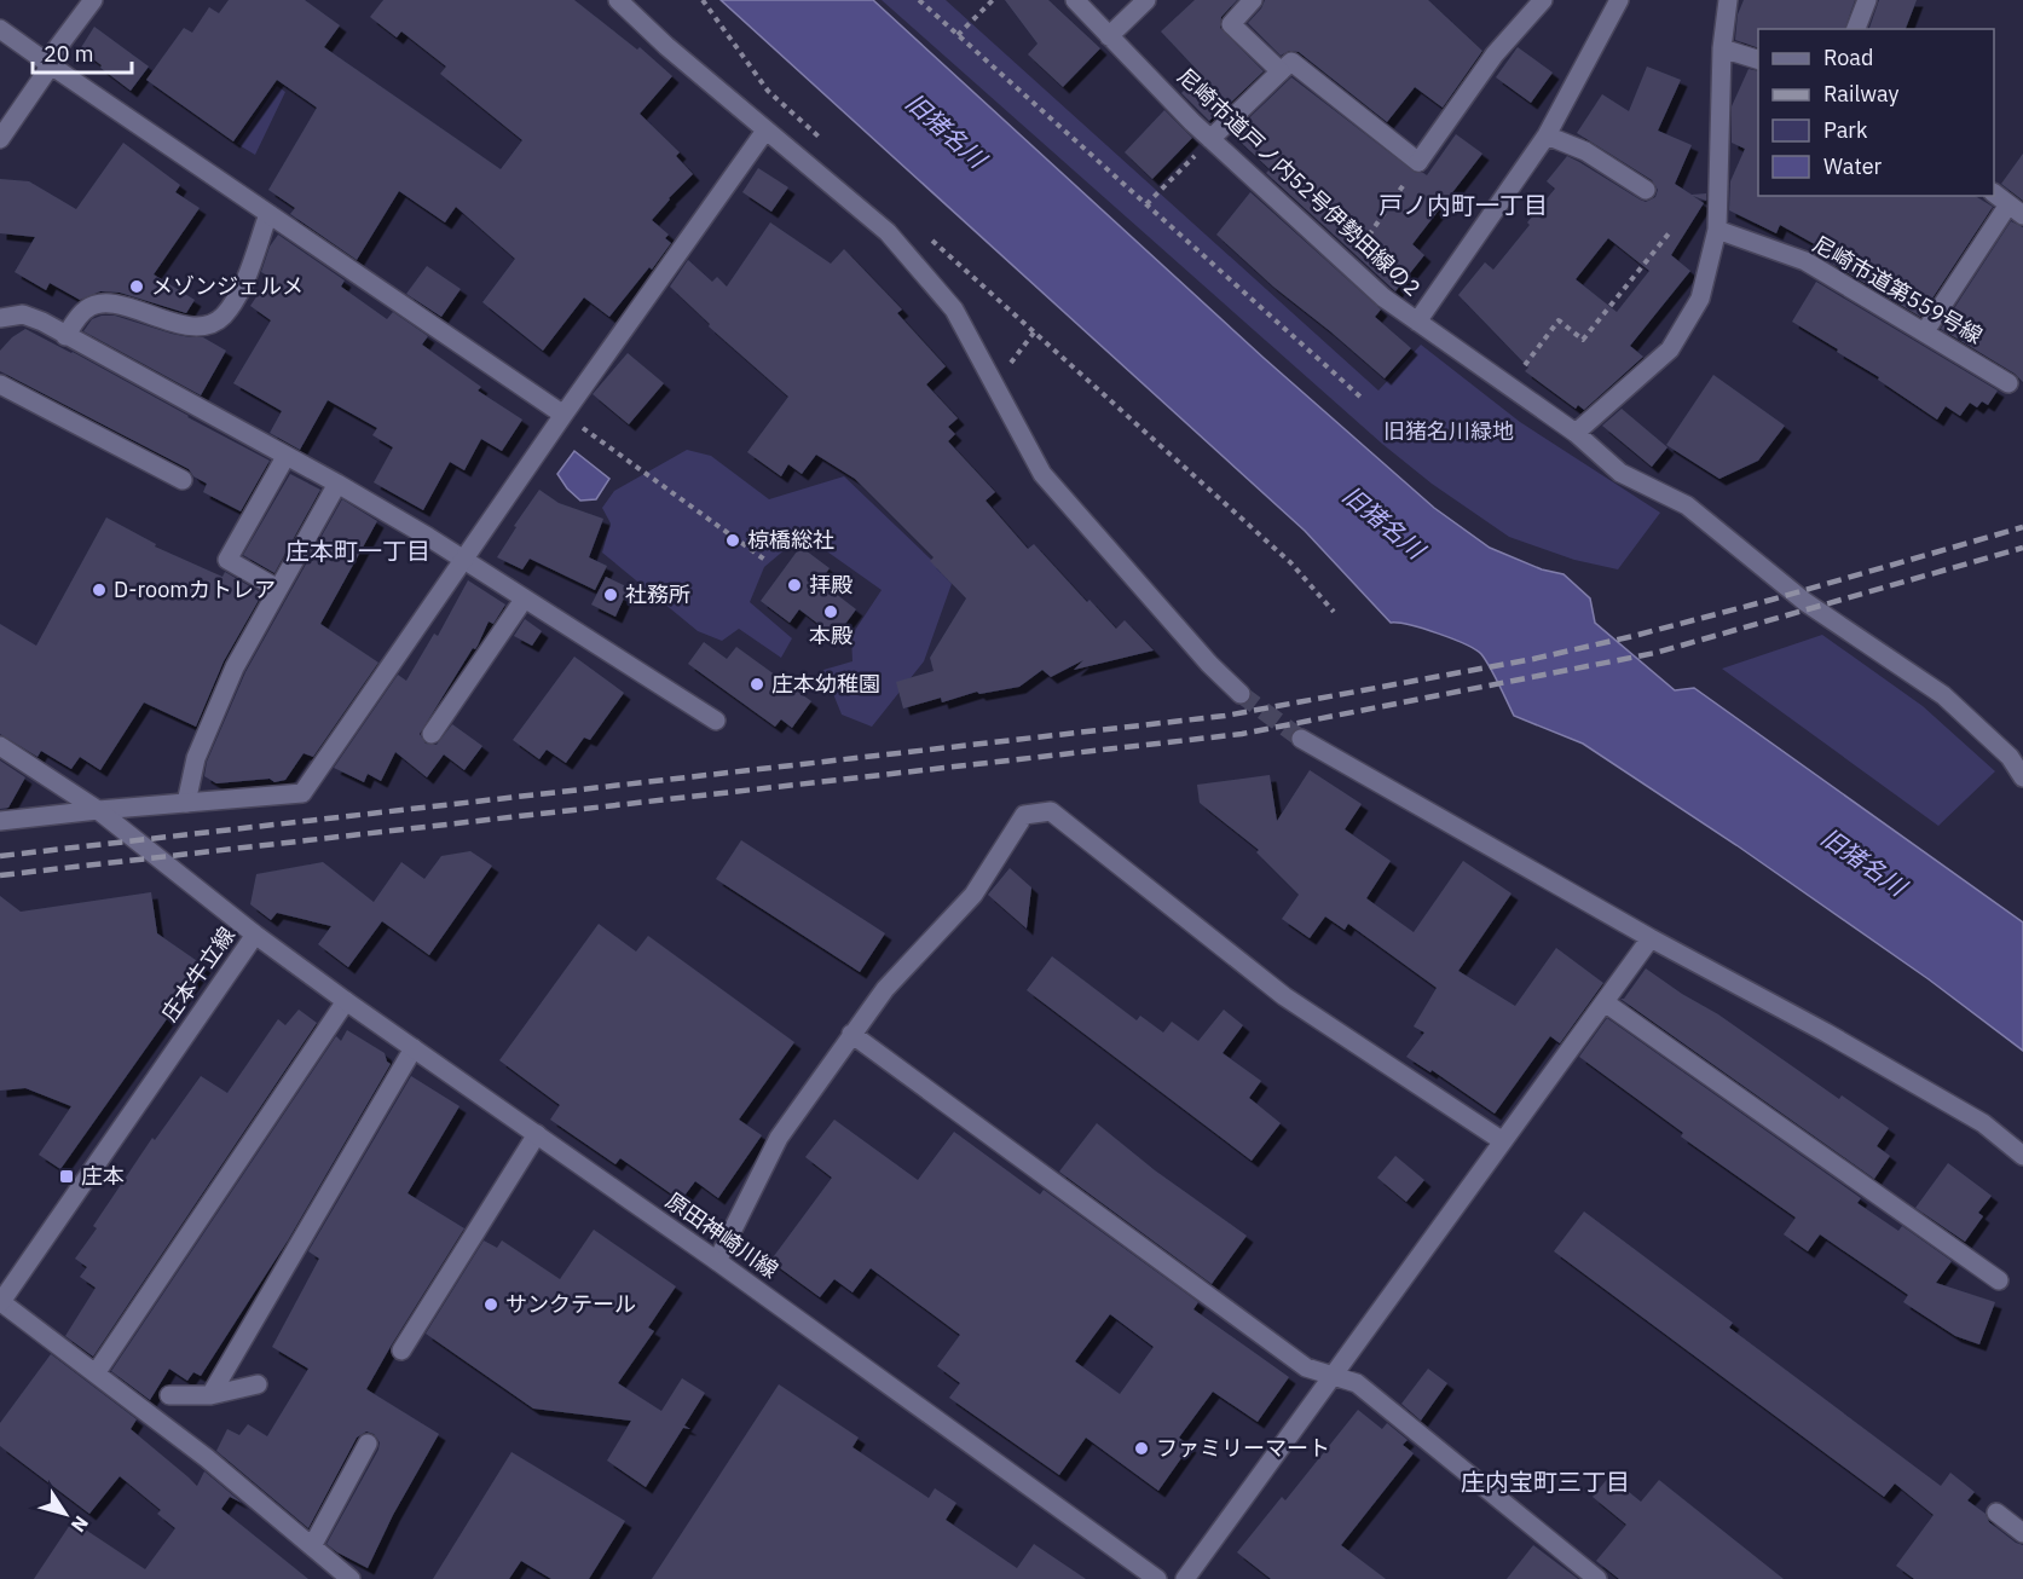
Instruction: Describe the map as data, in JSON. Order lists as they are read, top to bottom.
{
  "streets": {
    "street": [
      "尼崎市道戸ノ内52号伊勢田線の2",
      "尼崎市道第559号線",
      "庄本牛立線",
      "原田神崎川線"
    ]
  },
  "crossings": [
    ["庄本牛立線", "原田神崎川線"]
  ],
  "districts": ["戸ノ内町一丁目", "庄本町一丁目", "庄内宝町三丁目"],
  "water": ["旧猪名川"],
  "parks": ["旧猪名川緑地"],
  "places": {
    "other": [
      "メゾンジェルメ",
      "椋橋総社",
      "拝殿",
      "D-roomカトレア",
      "社務所",
      "本殿",
      "庄本幼稚園",
      "サンクテール",
      "ファミリーマート"
    ],
    "transit": ["庄本"]
  },
  "legend": [
    "Road",
    "Railway",
    "Park",
    "Water"
  ],
  "scale_bar": "20 m",
  "north": "bottom right"
}
